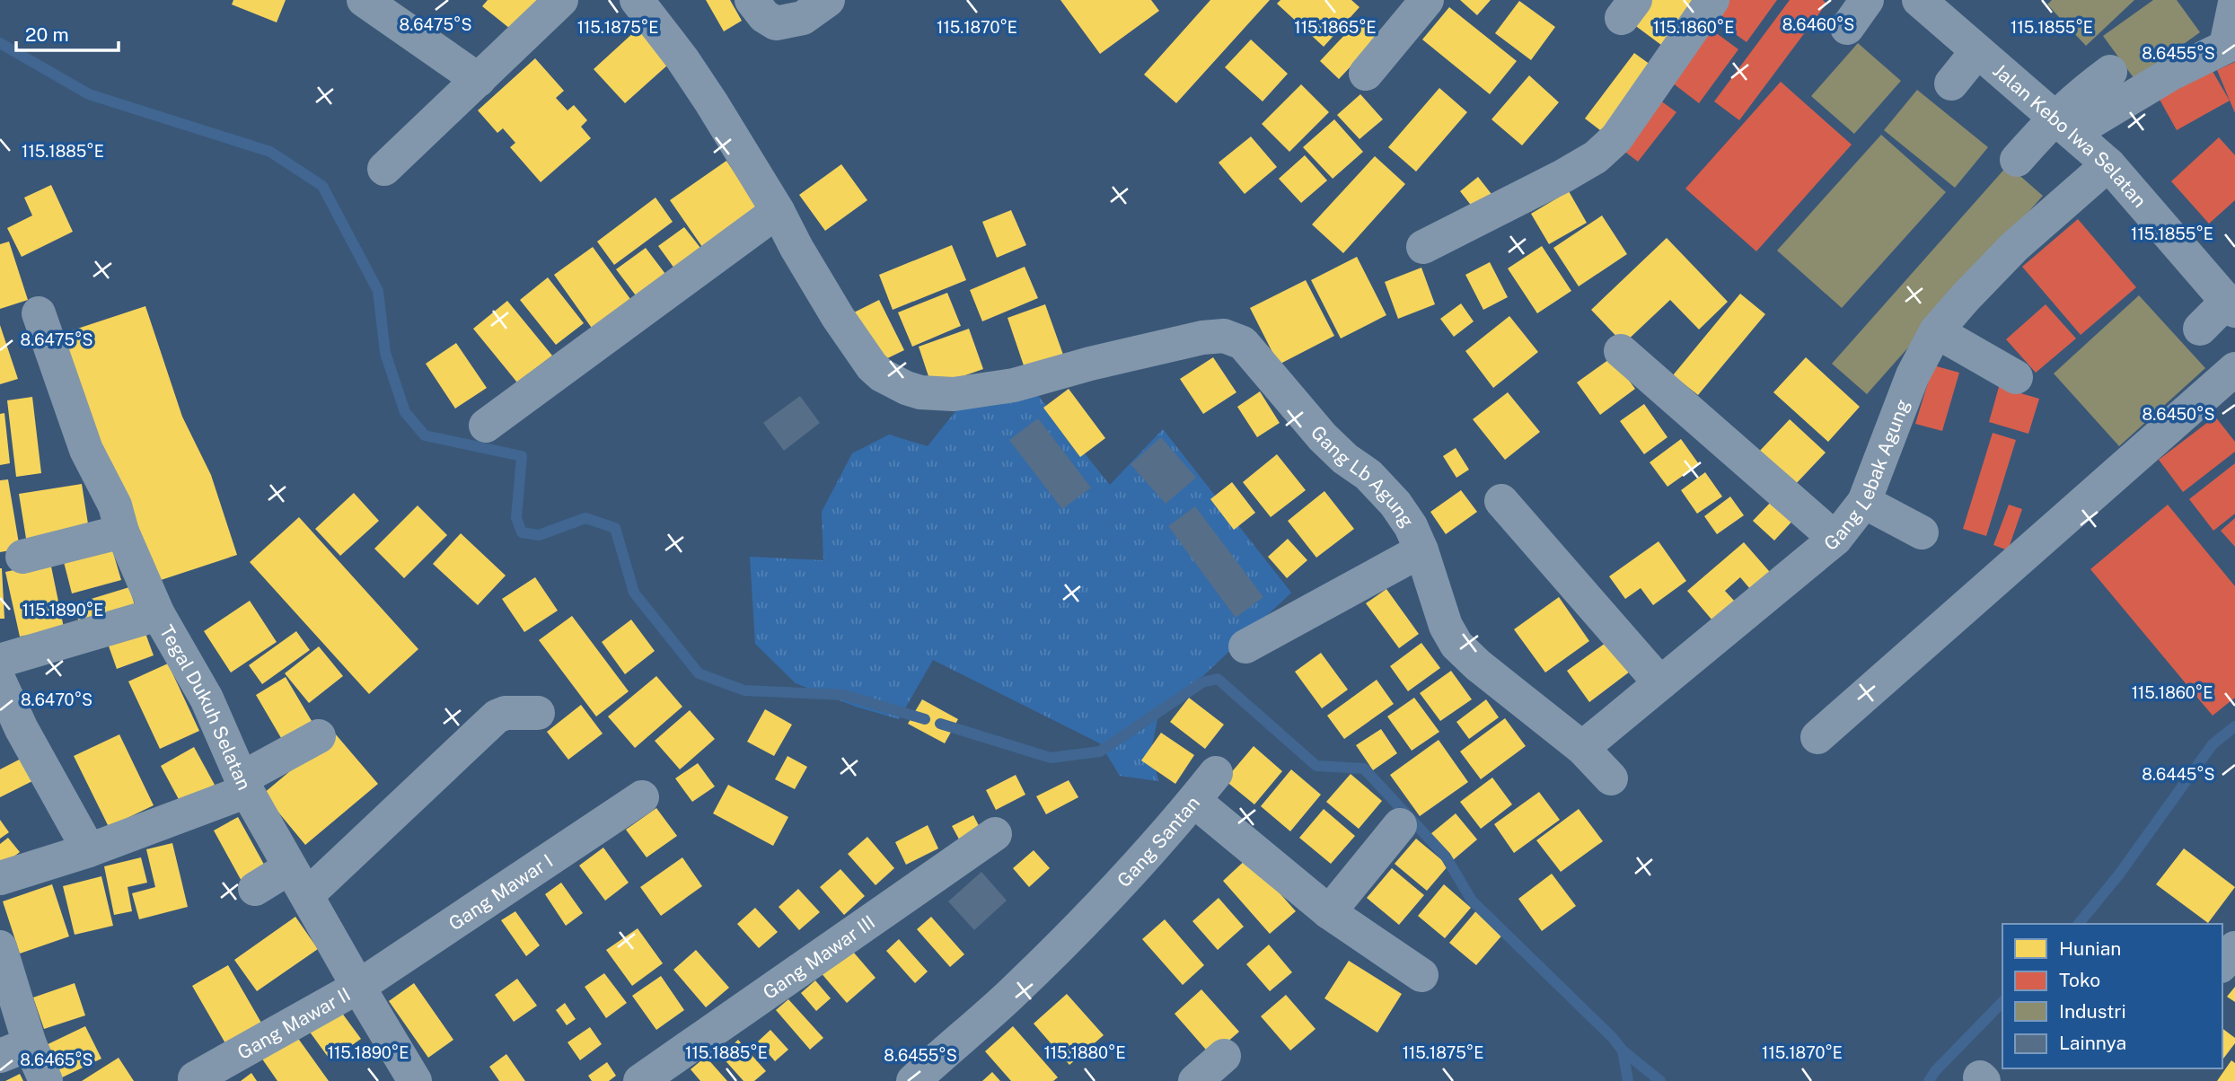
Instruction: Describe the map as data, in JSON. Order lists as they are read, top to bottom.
{
  "streets": {
    "street": [
      "Jalan Kebo Iwa Selatan",
      "Gang Lebak Agung",
      "Gang Lb Agung",
      "Tegal Dukuh Selatan",
      "Gang Santan",
      "Gang Mawar I",
      "Gang Mawar III",
      "Gang Mawar II"
    ]
  },
  "crossings": [
    ["Jalan Kebo Iwa Selatan", "Gang Lebak Agung"],
    ["Gang Lebak Agung", "Gang Lb Agung"],
    ["Tegal Dukuh Selatan", "Gang Mawar I"],
    ["Tegal Dukuh Selatan", "Gang Mawar II"],
    ["Gang Mawar I", "Gang Mawar II"]
  ],
  "legend": [
    "Hunian",
    "Toko",
    "Industri",
    "Lainnya"
  ],
  "scale_bar": "20 m",
  "coordinates": [
    "8.6475°S",
    "8.6460°S",
    "115.1875°E",
    "115.1870°E",
    "115.1865°E",
    "115.1860°E",
    "115.1855°E",
    "8.6455°S",
    "115.1885°E",
    "8.6450°S",
    "115.1890°E",
    "8.6470°S",
    "8.6445°S",
    "115.1880°E",
    "8.6465°S"
  ]
}
